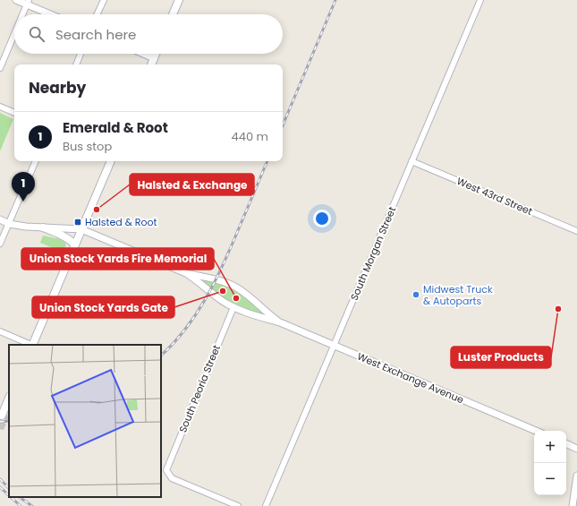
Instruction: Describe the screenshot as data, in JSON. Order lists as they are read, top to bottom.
{
  "streets": {
    "street": [
      "West 43rd Street",
      "South Morgan Street",
      "West Exchange Avenue",
      "South Peoria Street"
    ]
  },
  "crossings": [
    ["West 43rd Street", "South Morgan Street"],
    ["South Morgan Street", "West Exchange Avenue"],
    ["West Exchange Avenue", "South Peoria Street"]
  ],
  "places": {
    "other": [
      "Halsted & Exchange",
      "Union Stock Yards Gate",
      "Midwest Truck & Autoparts",
      "Union Stock Yards Fire Memorial",
      "Luster Products"
    ],
    "transit": ["Halsted & Root"]
  },
  "page": {
    "search": "Search here",
    "heading": "Nearby",
    "list": [
      {
        "mark": "1",
        "name": "Emerald & Root",
        "note": "Bus stop",
        "value": "440 m"
      }
    ],
    "pins": "1",
    "map_buttons": ["+", "−"]
  }
}
